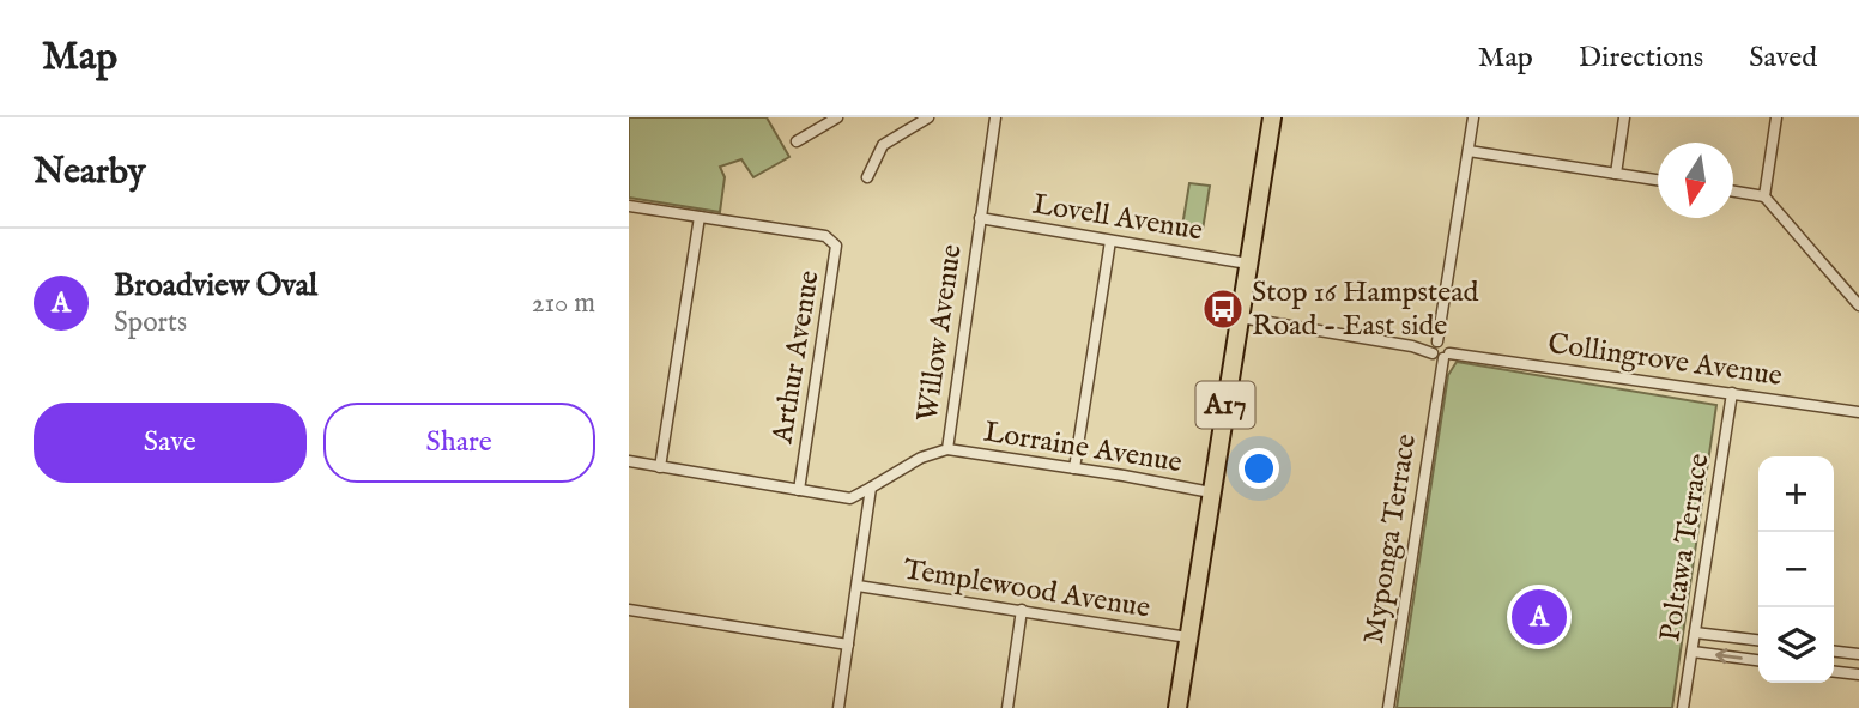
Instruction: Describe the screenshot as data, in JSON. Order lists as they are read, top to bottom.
{
  "streets": {
    "highway": ["A17"],
    "street": [
      "Lovell Avenue",
      "Willow Avenue",
      "Arthur Avenue",
      "Collingrove Avenue",
      "Lorraine Avenue",
      "Myponga Terrace",
      "Poltawa Terrace",
      "Templewood Avenue"
    ]
  },
  "crossings": [
    ["Lovell Avenue", "Willow Avenue"],
    ["Lovell Avenue", "A17"],
    ["Willow Avenue", "Arthur Avenue"],
    ["Willow Avenue", "Lorraine Avenue"],
    ["Collingrove Avenue", "A17"],
    ["Collingrove Avenue", "Myponga Terrace"],
    ["Collingrove Avenue", "Poltawa Terrace"],
    ["A17", "Lorraine Avenue"],
    ["A17", "Templewood Avenue"]
  ],
  "places": {
    "bus stop": ["Stop 16 Hampstead Road - East side"]
  },
  "north": "bottom",
  "page": {
    "header": "Map",
    "nav": ["Map", "Directions", "Saved"],
    "heading": "Nearby",
    "list": [
      {
        "mark": "A",
        "name": "Broadview Oval",
        "note": "Sports",
        "value": "210 m"
      }
    ],
    "buttons": ["Save", "Share"],
    "map_buttons": ["+", "−"],
    "pins": "A"
  }
}
